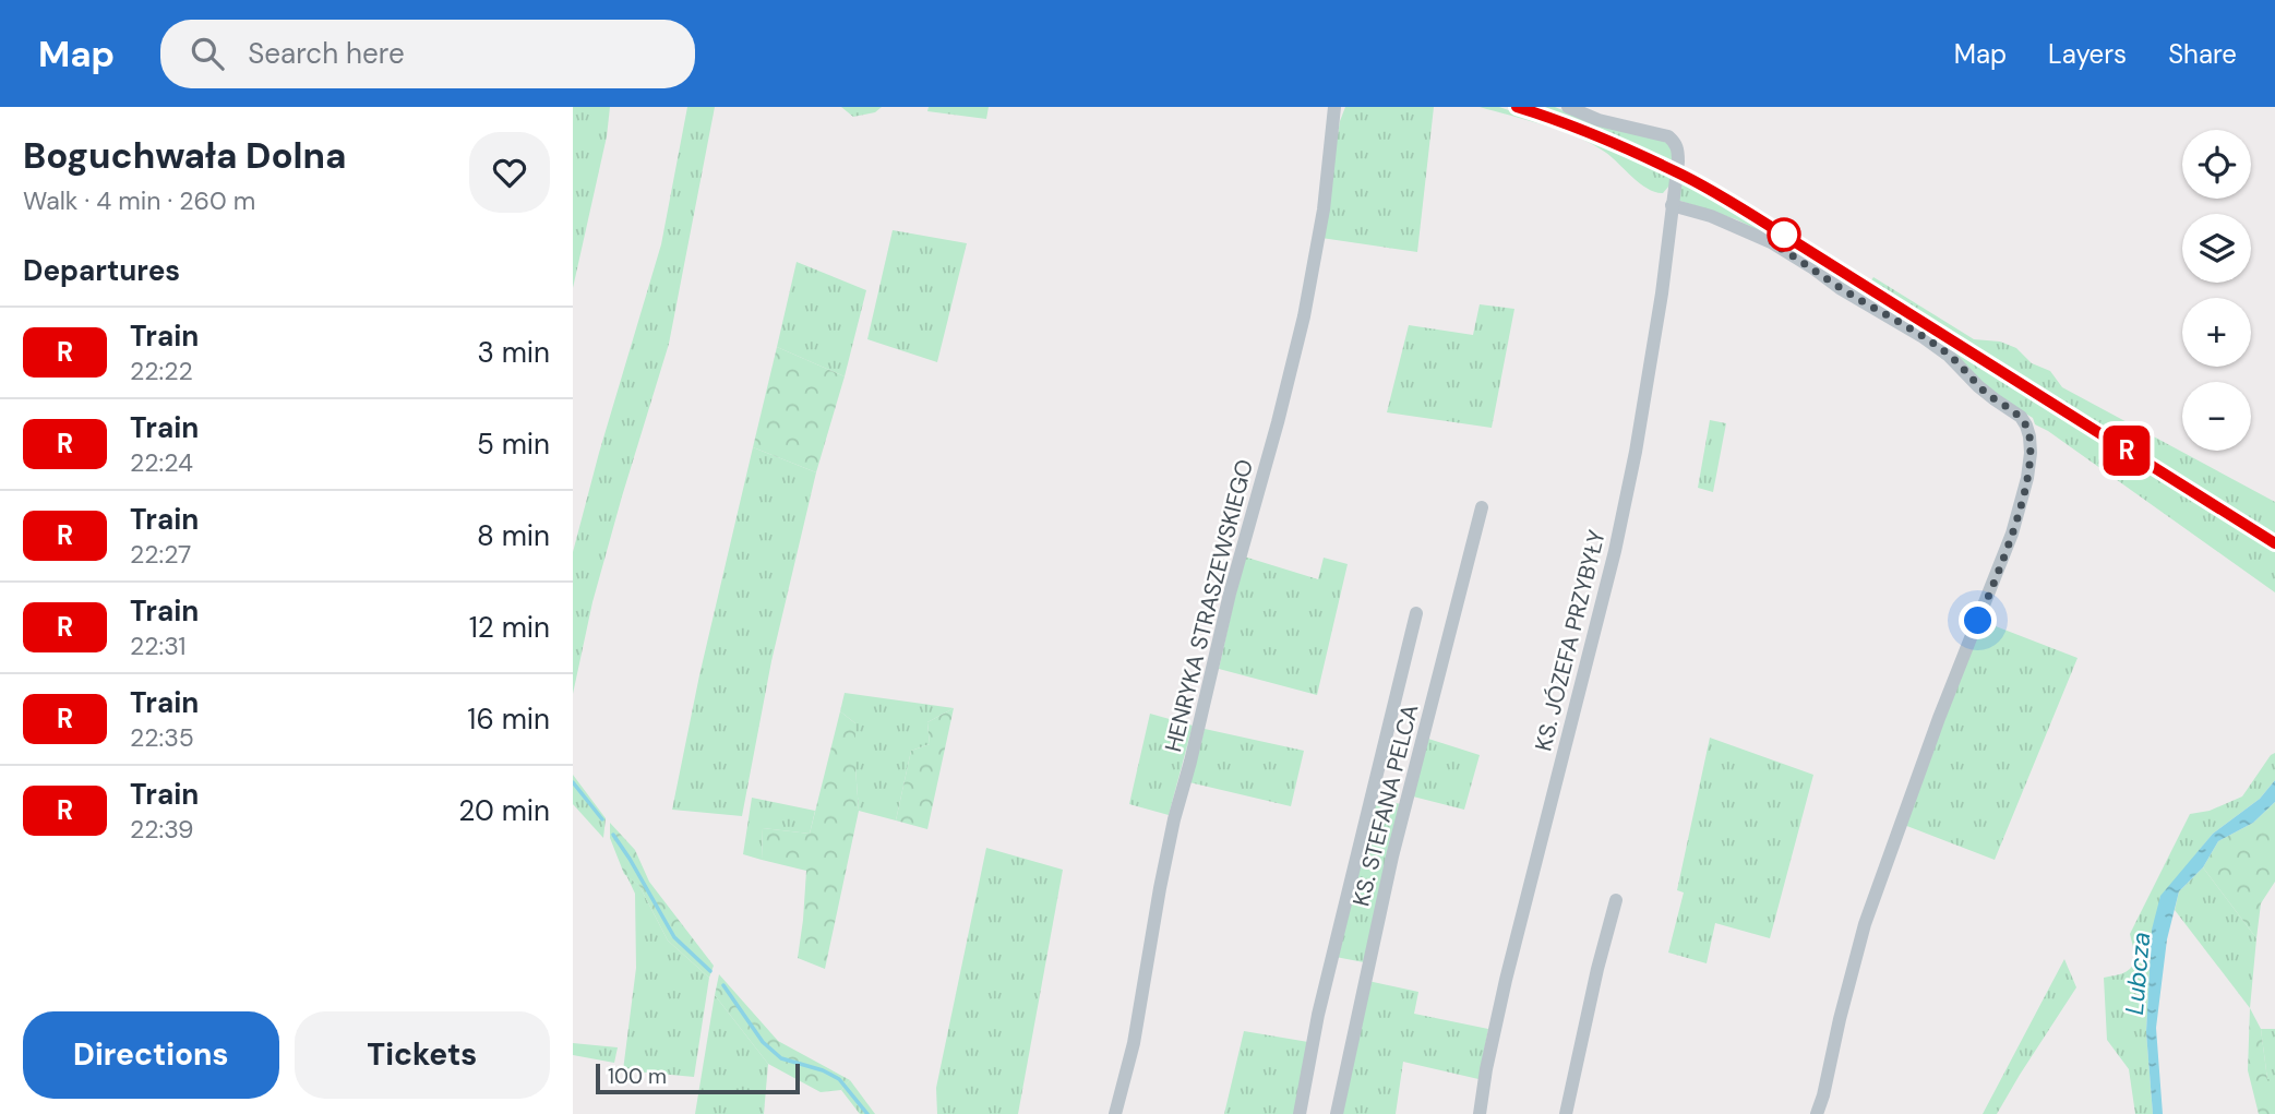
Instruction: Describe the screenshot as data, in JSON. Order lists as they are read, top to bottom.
{
  "streets": {
    "street": ["HENRYKA STRASZEWSKIEGO", "KS. JÓZEFA PRZYBYŁY", "KS. STEFANA PELCA"]
  },
  "water": ["Lubcza"],
  "scale_bar": "100 m",
  "page": {
    "header": "Map",
    "search": "Search here",
    "nav": ["Map", "Layers", "Share"],
    "heading": [
      ["Boguchwała Dolna", "Walk · 4 min · 260 m"],
      "Departures"
    ],
    "on_map": "R",
    "map_buttons": ["+", "−"],
    "list": [
      {
        "mark": "R",
        "name": "Train",
        "note": "22:22",
        "value": "3 min"
      },
      {
        "mark": "R",
        "name": "Train",
        "note": "22:24",
        "value": "5 min"
      },
      {
        "mark": "R",
        "name": "Train",
        "note": "22:27",
        "value": "8 min"
      },
      {
        "mark": "R",
        "name": "Train",
        "note": "22:31",
        "value": "12 min"
      },
      {
        "mark": "R",
        "name": "Train",
        "note": "22:35",
        "value": "16 min"
      },
      {
        "mark": "R",
        "name": "Train",
        "note": "22:39",
        "value": "20 min"
      }
    ],
    "buttons": ["Directions", "Tickets"],
    "scale": "100 m"
  }
}
